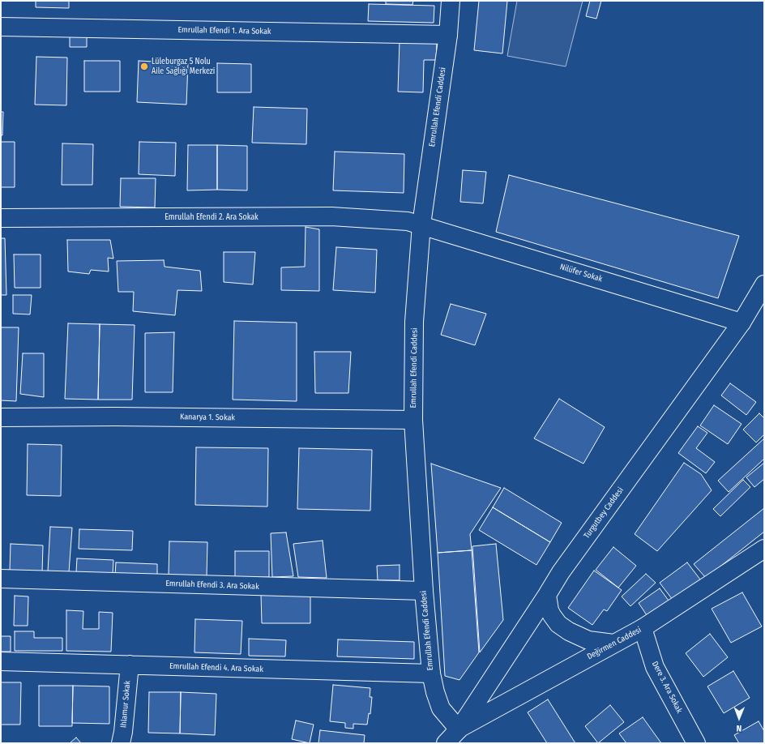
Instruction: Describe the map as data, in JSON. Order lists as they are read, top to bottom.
{
  "streets": {
    "street": [
      "Emrullah Efendi 1. Ara Sokak",
      "Emrullah Efendi Caddesi",
      "Emrullah Efendi 2. Ara Sokak",
      "Nilüfer Sokak",
      "Kanarya 1. Sokak",
      "Turgutbey Caddesi",
      "Emrullah Efendi 3. Ara Sokak",
      "Değirmen Caddesi",
      "Emrullah Efendi 4. Ara Sokak",
      "Dere 3. Ara Sokak",
      "Ihlamur Sokak"
    ]
  },
  "crossings": [
    ["Emrullah Efendi 1. Ara Sokak", "Emrullah Efendi Caddesi"],
    ["Emrullah Efendi Caddesi", "Emrullah Efendi 2. Ara Sokak"],
    ["Emrullah Efendi Caddesi", "Nilüfer Sokak"],
    ["Emrullah Efendi Caddesi", "Kanarya 1. Sokak"],
    ["Emrullah Efendi Caddesi", "Turgutbey Caddesi"],
    ["Emrullah Efendi Caddesi", "Emrullah Efendi 3. Ara Sokak"],
    ["Emrullah Efendi Caddesi", "Değirmen Caddesi"],
    ["Emrullah Efendi Caddesi", "Emrullah Efendi 4. Ara Sokak"],
    ["Emrullah Efendi 2. Ara Sokak", "Nilüfer Sokak"],
    ["Nilüfer Sokak", "Turgutbey Caddesi"],
    ["Turgutbey Caddesi", "Değirmen Caddesi"],
    ["Değirmen Caddesi", "Dere 3. Ara Sokak"],
    ["Emrullah Efendi 4. Ara Sokak", "Ihlamur Sokak"]
  ],
  "places": ["Lüleburgaz 5 Nolu Aile Sağlığı Merkezi"],
  "north": "bottom"
}
